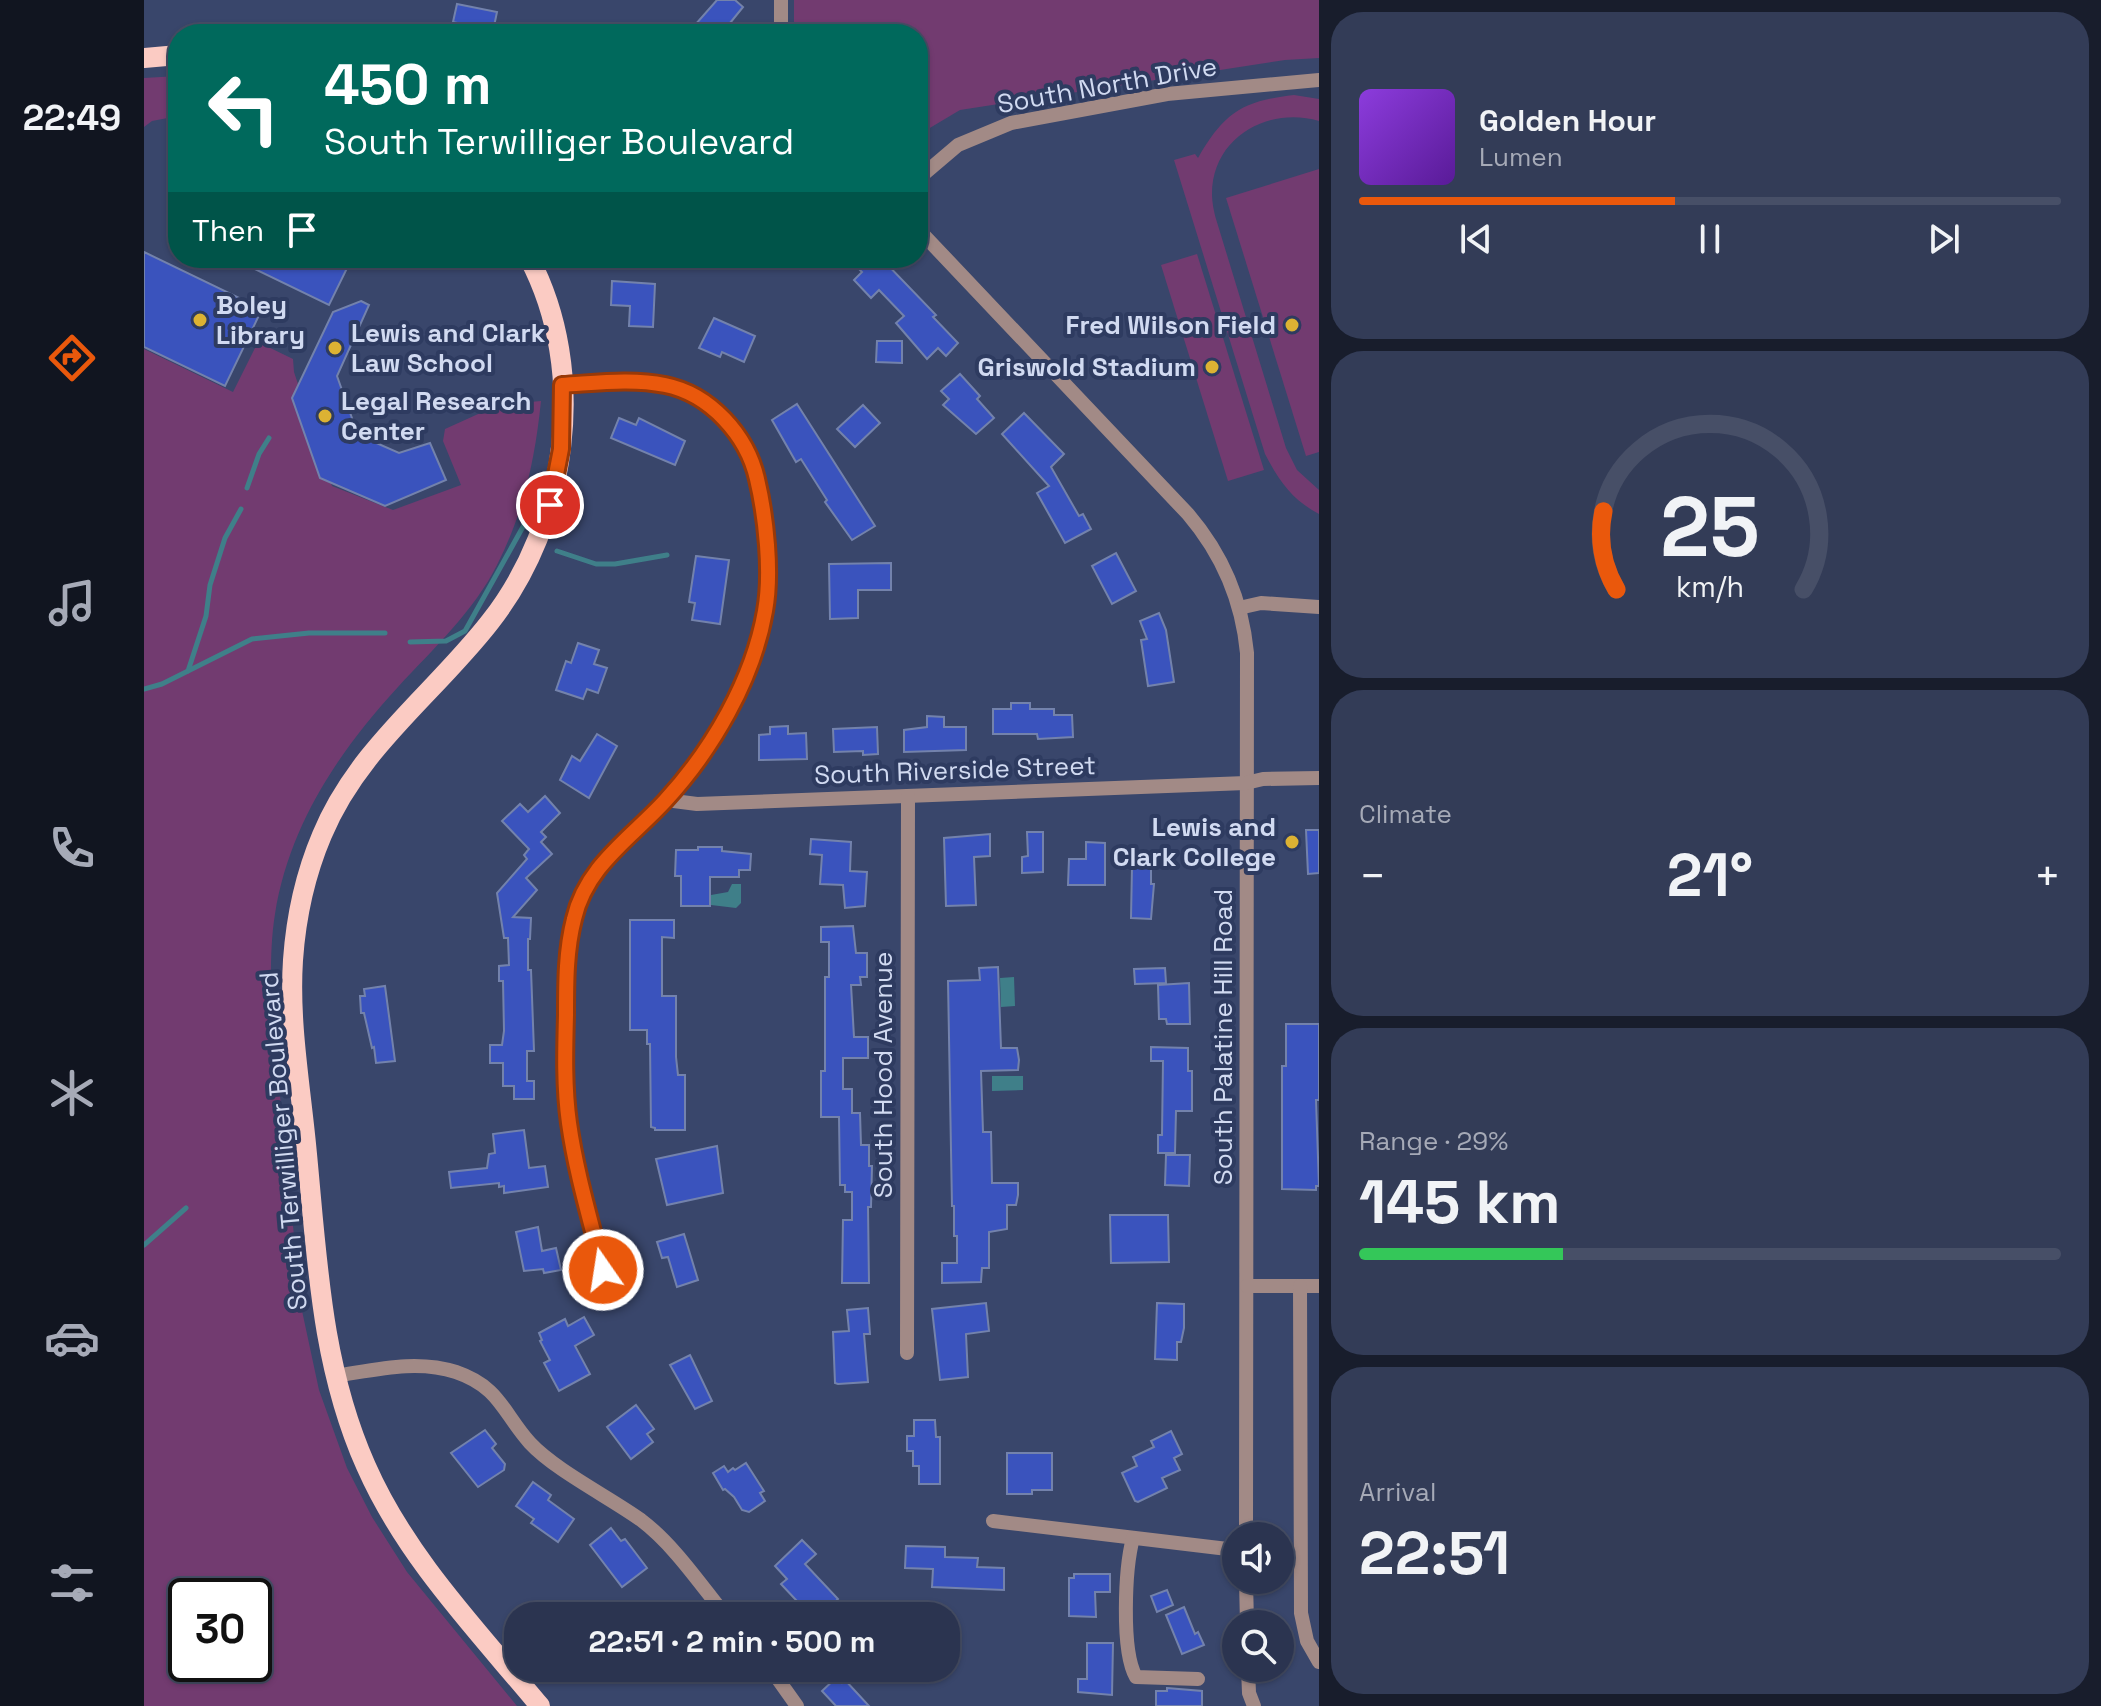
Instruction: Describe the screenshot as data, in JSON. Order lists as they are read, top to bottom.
{
  "streets": {
    "main road": ["South Terwilliger Boulevard"],
    "street": [
      "South North Drive",
      "South Riverside Street",
      "South Palatine Hill Road",
      "South Hood Avenue"
    ]
  },
  "crossings": [
    ["South Riverside Street", "South Palatine Hill Road"],
    ["South Riverside Street", "South Hood Avenue"]
  ],
  "places": [
    "Boley Library",
    "Fred Wilson Field",
    "Lewis and Clark Law School",
    "Griswold Stadium",
    "Legal Research Center",
    "Lewis and Clark College"
  ],
  "page": {
    "tabs": "22:49",
    "turn": ["450 m", "South Terwilliger Boulevard"],
    "song": ["Golden Hour", "Lumen"],
    "then": "Then",
    "tile": [
      "Climate",
      ["Range · 29%", "145 km"],
      ["Arrival", "22:51"]
    ],
    "heat": ["−", "21°", "+"],
    "limit": "30",
    "trip": "22:51 · 2 min · 500 m",
    "gauge": ["25", "km/h"]
  }
}
